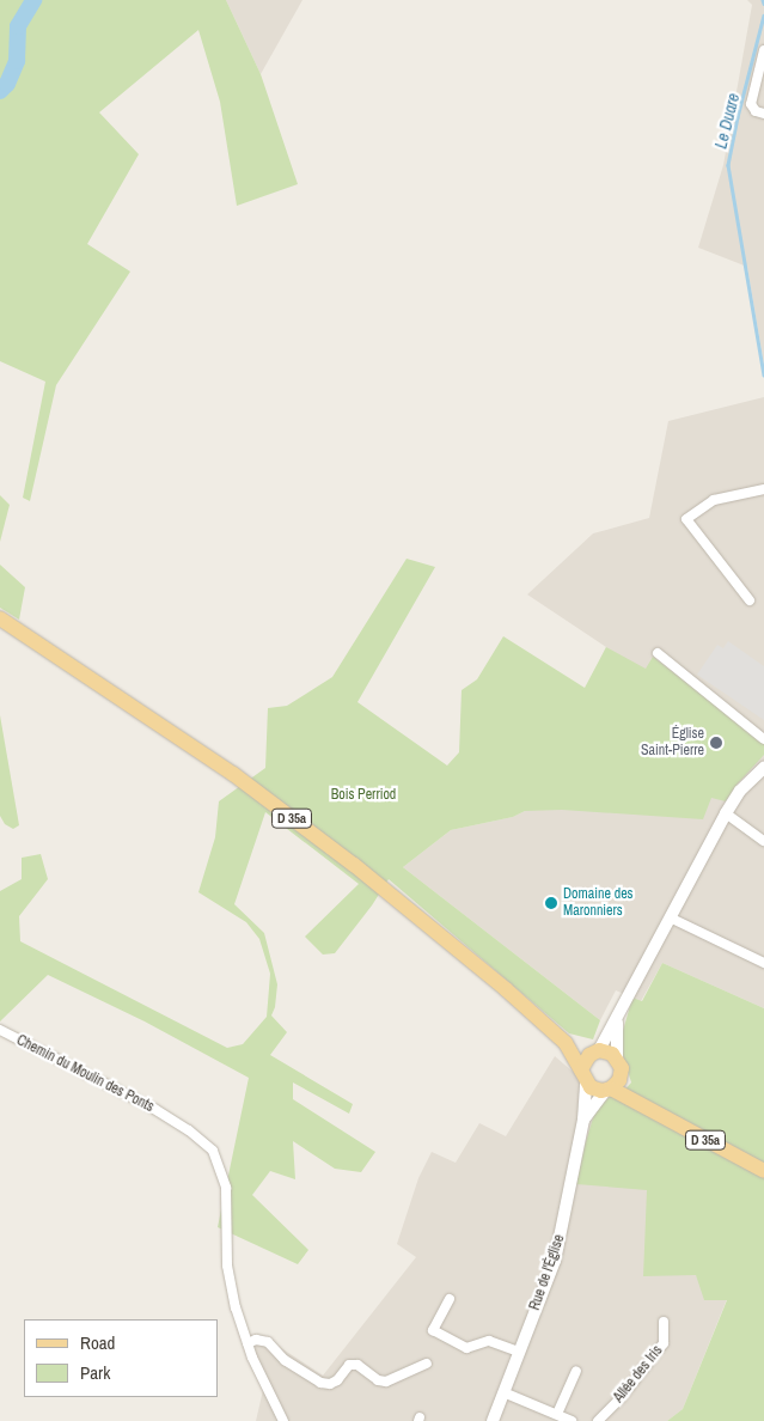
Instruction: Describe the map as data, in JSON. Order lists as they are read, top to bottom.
{
  "streets": {
    "main road": ["D 35a"],
    "street": ["Chemin du Moulin des Ponts", "Rue de l'Église", "Allée des Iris"]
  },
  "crossings": [
    ["D 35a", "Rue de l'Église"]
  ],
  "water": ["Le Duare"],
  "parks": ["Bois Perriod"],
  "places": ["Église Saint-Pierre", "Domaine des Maronniers"],
  "legend": ["Road", "Park"]
}
